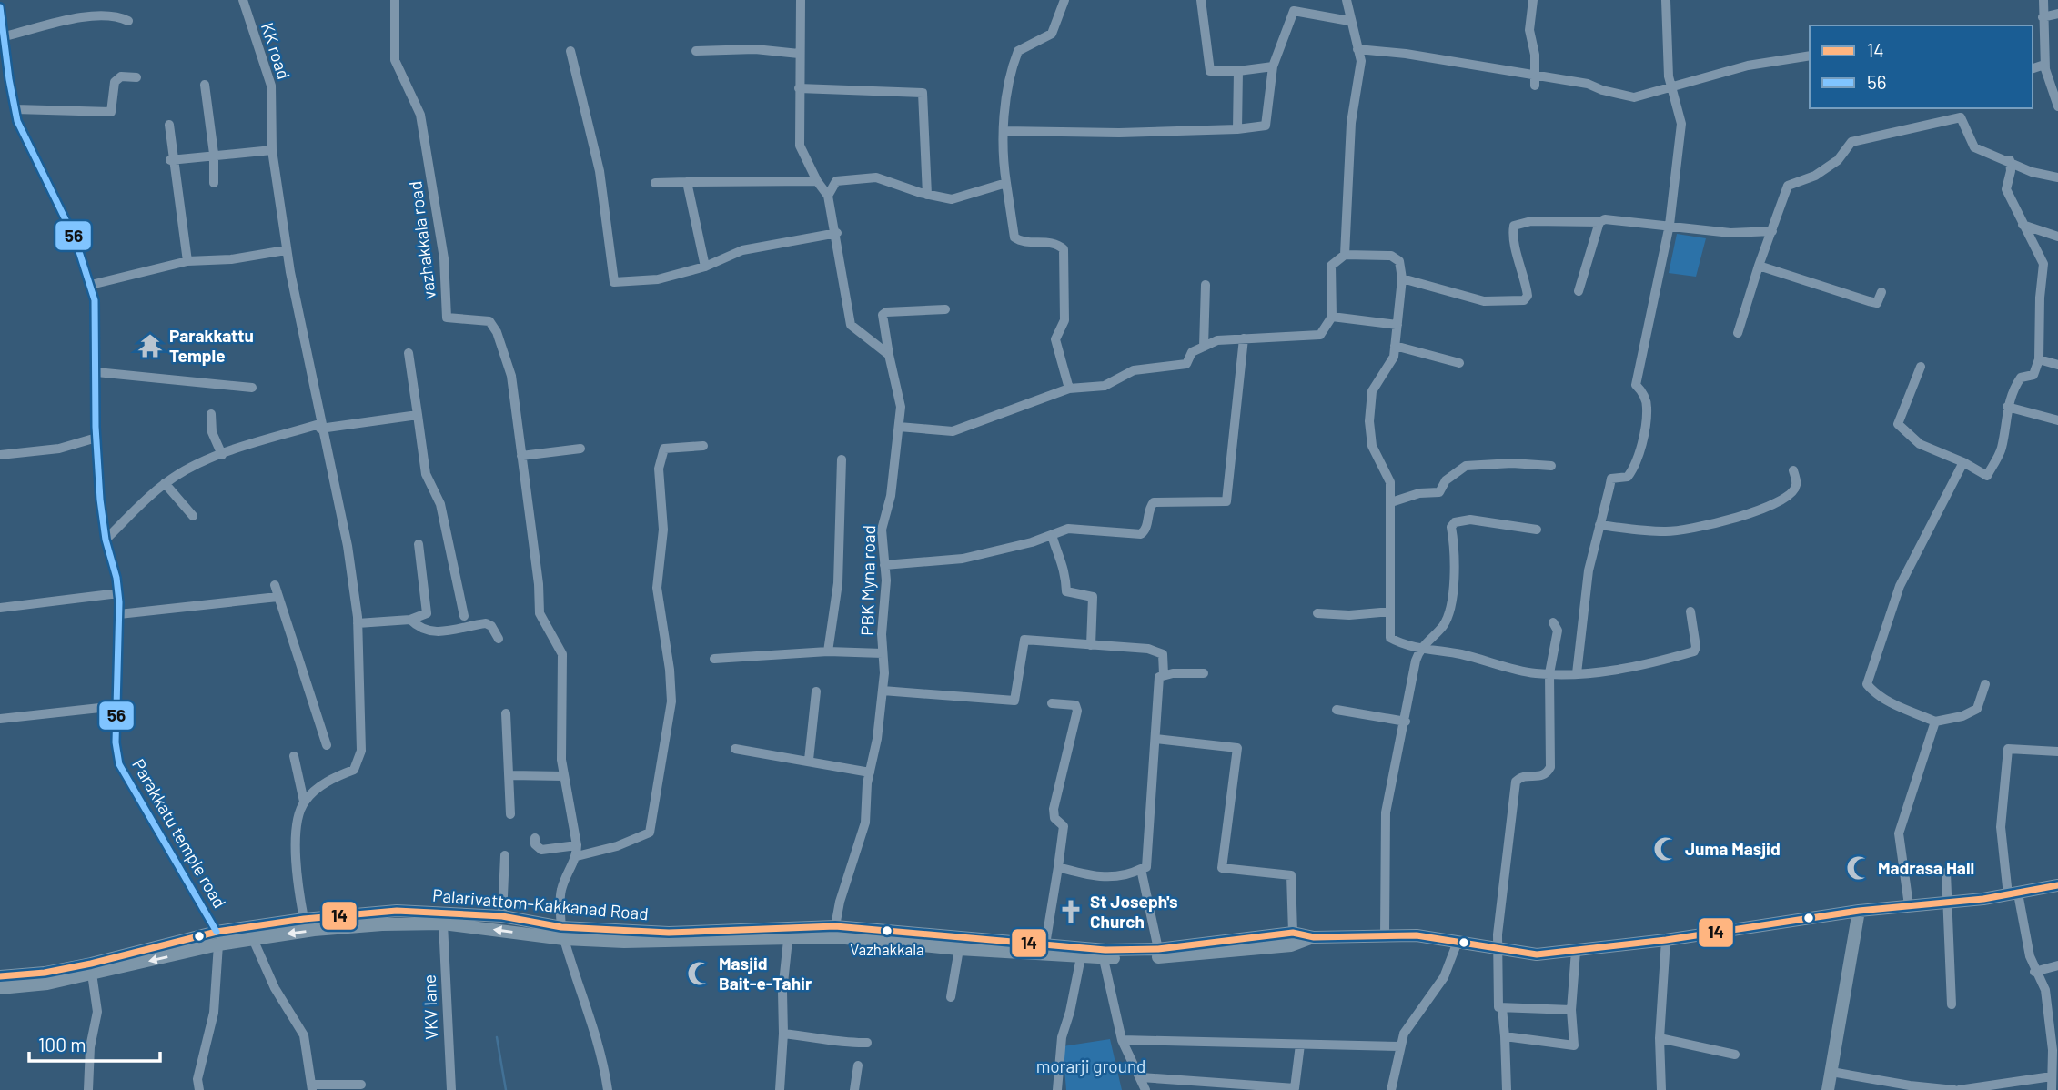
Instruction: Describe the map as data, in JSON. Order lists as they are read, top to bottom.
{
  "streets": {
    "main road": ["Palarivattom-Kakkanad Road"],
    "street": [
      "KK road",
      "vazhakkala road",
      "PBK Myna road",
      "Parakkatu temple road",
      "VKV lane"
    ]
  },
  "crossings": [
    ["PBK Myna road", "Palarivattom-Kakkanad Road"],
    ["Parakkatu temple road", "Palarivattom-Kakkanad Road"]
  ],
  "parks": ["morarji ground"],
  "places": {
    "temple": ["Parakkattu Temple"],
    "mosque": ["Juma Masjid", "Madrasa Hall", "Masjid Bait-e-Tahir"],
    "church": ["St Joseph's Church"],
    "other": ["Vazhakkala"]
  },
  "lines": ["transit line 56", "transit line 14"],
  "legend": ["14", "56"],
  "scale_bar": "100 m"
}
